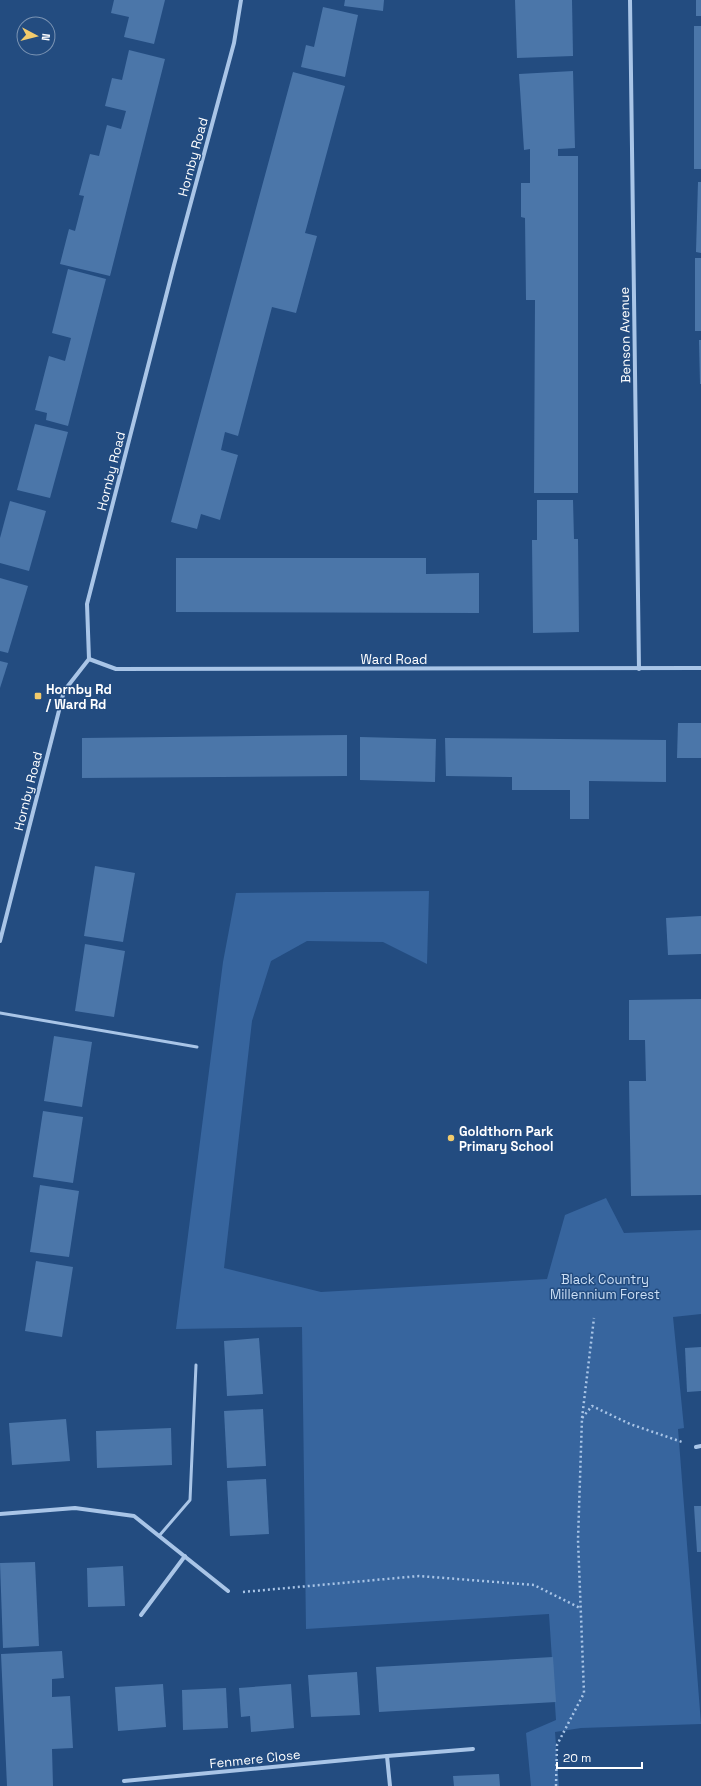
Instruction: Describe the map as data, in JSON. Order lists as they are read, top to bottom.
{
  "streets": {
    "street": [
      "Hornby Road",
      "Benson Avenue",
      "Ward Road",
      "Fenmere Close"
    ]
  },
  "crossings": [
    ["Hornby Road", "Ward Road"],
    ["Benson Avenue", "Ward Road"]
  ],
  "parks": ["Black Country Millennium Forest"],
  "places": {
    "transit": ["Hornby Rd / Ward Rd"],
    "other": ["Goldthorn Park Primary School"]
  },
  "scale_bar": "20 m",
  "north": "right"
}
